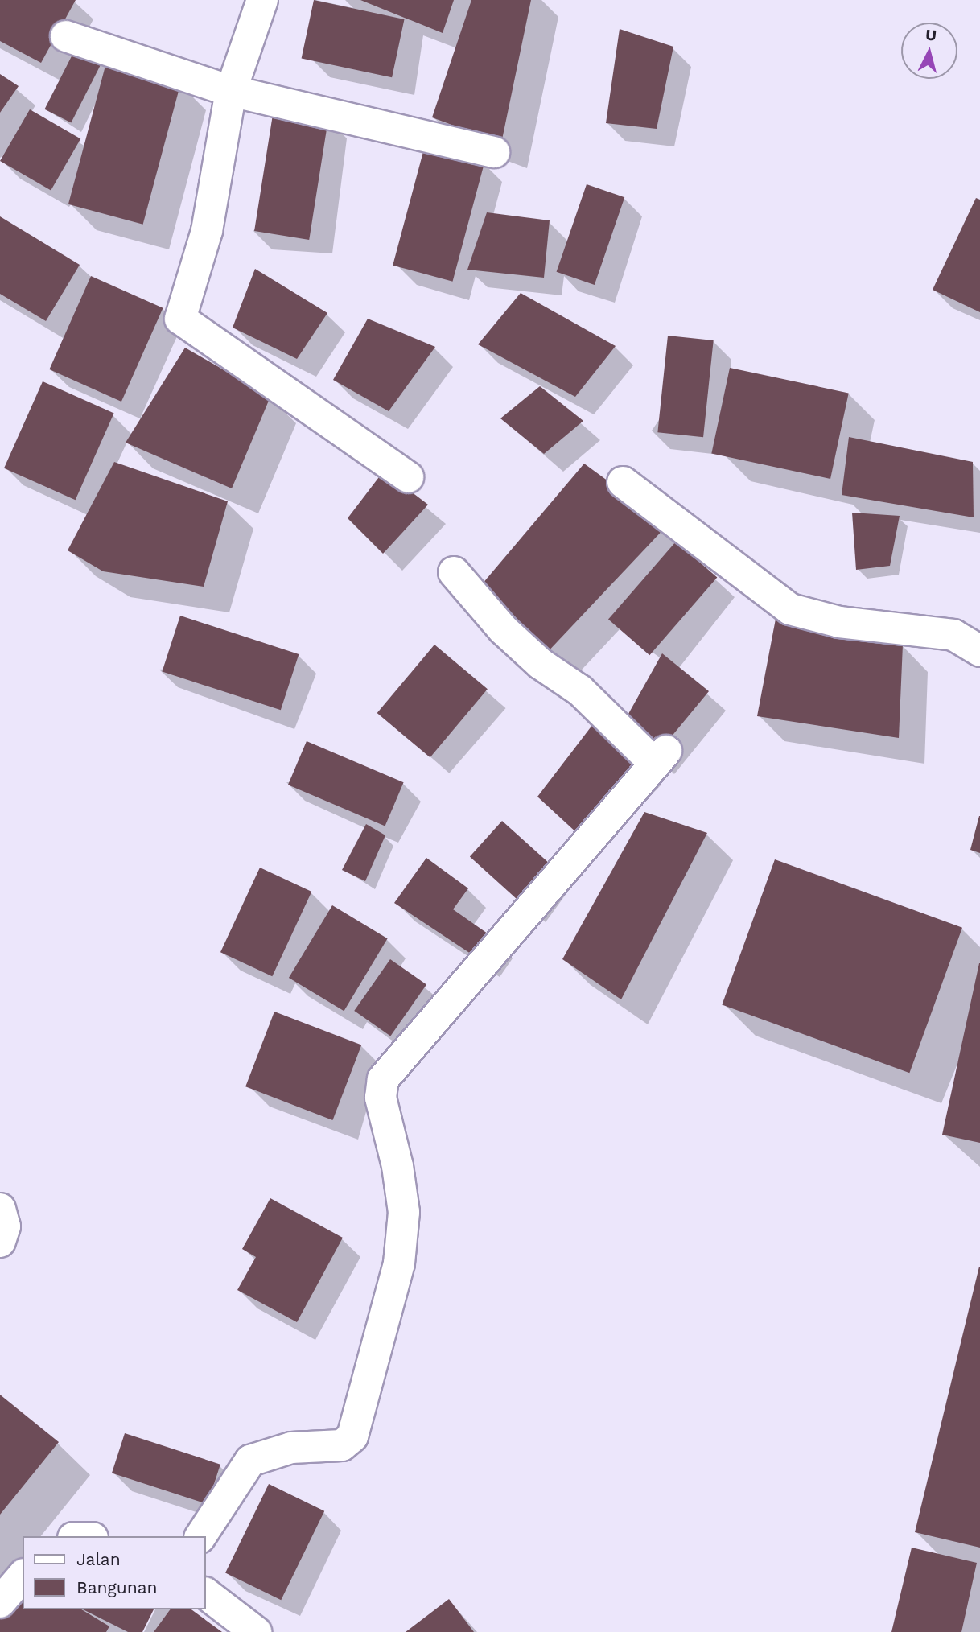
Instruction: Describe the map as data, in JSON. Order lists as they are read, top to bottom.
{
  "legend": ["Jalan", "Bangunan"],
  "north": "top"
}
